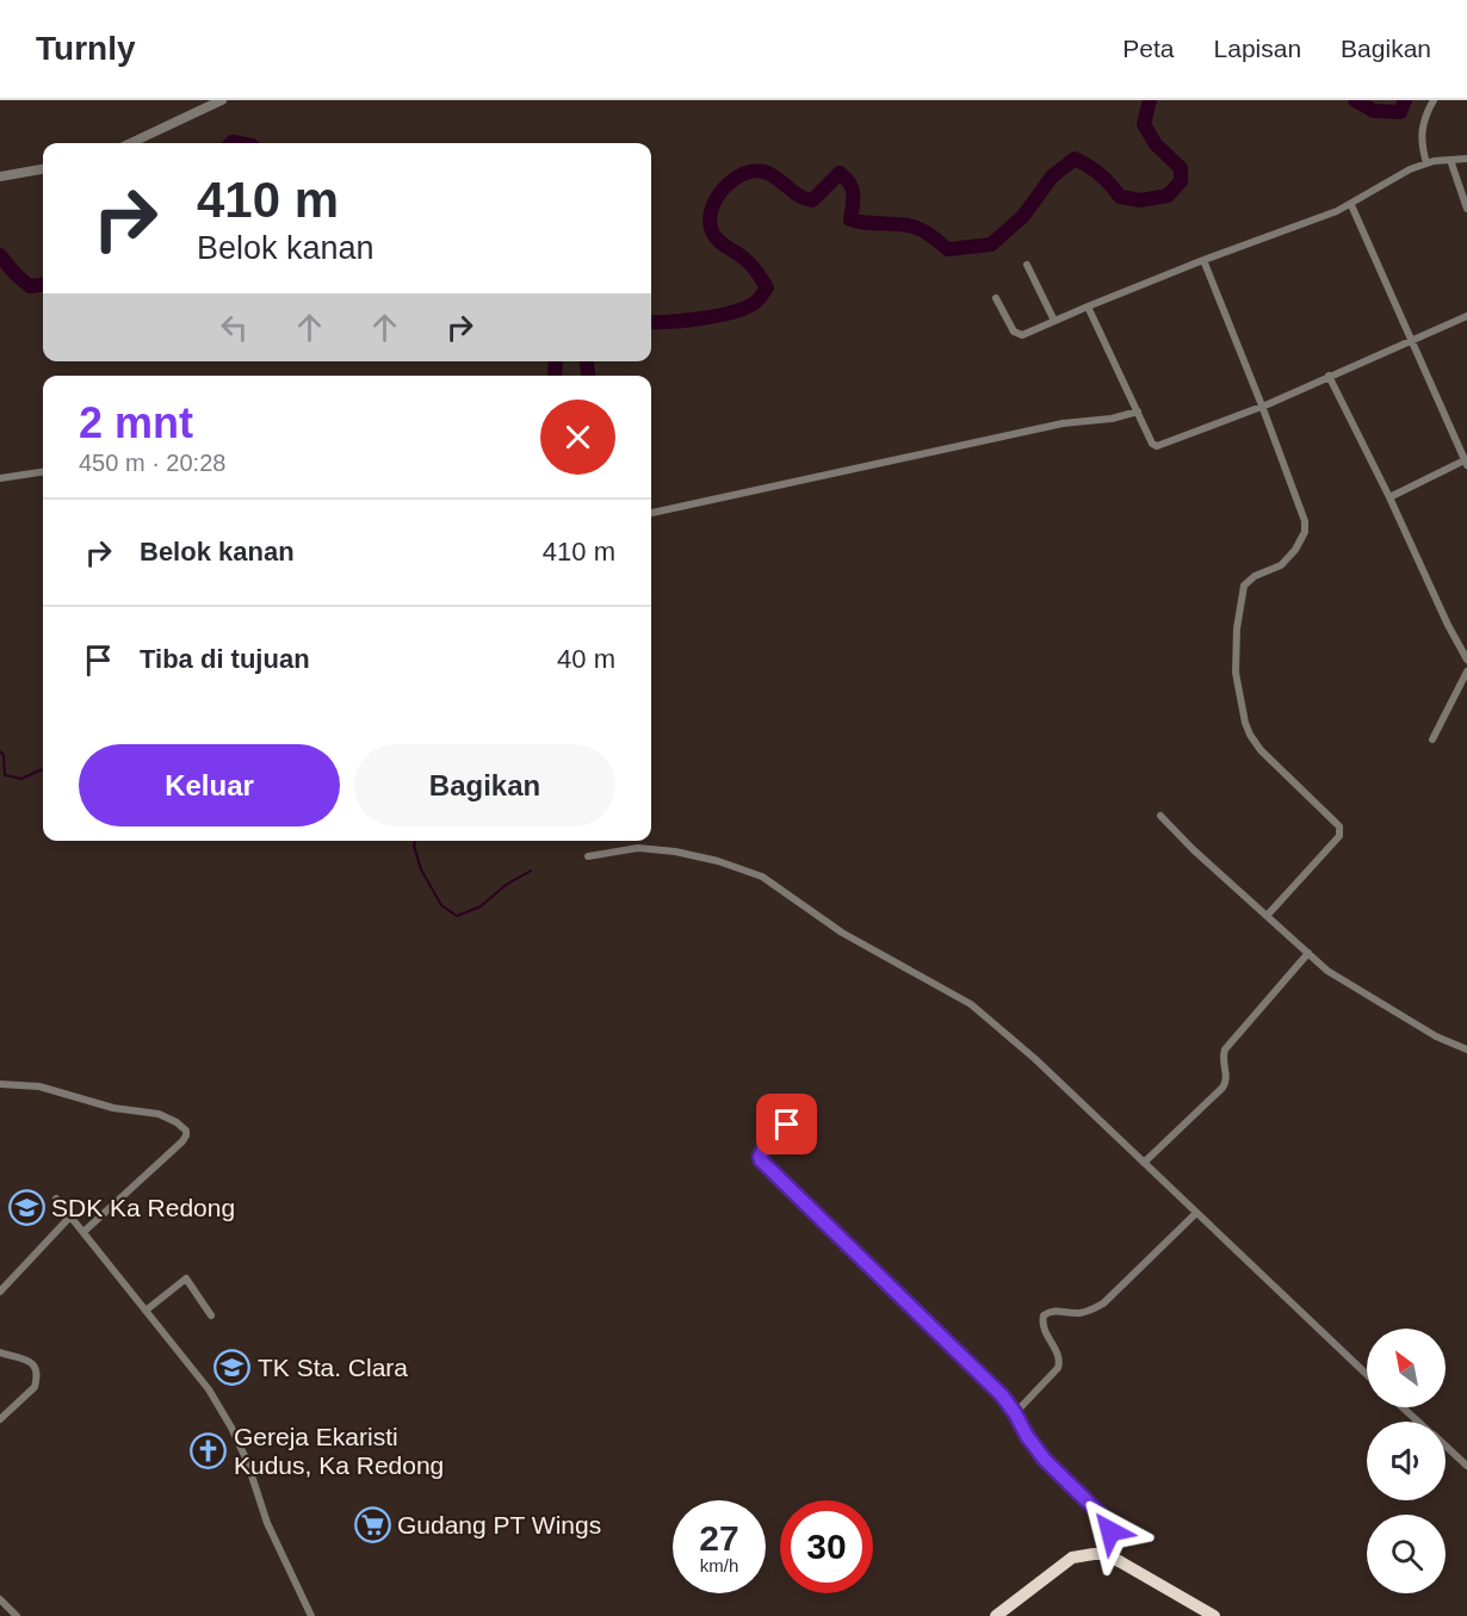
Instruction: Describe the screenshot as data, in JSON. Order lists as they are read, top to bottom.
{
  "places": {
    "school or university": ["SDK Ka Redong", "TK Sta. Clara"],
    "church": ["Gereja Ekaristi Kudus, Ka Redong"],
    "supermarket": ["Gudang PT Wings"]
  },
  "north": "top left",
  "page": {
    "header": "Turnly",
    "nav": ["Peta", "Lapisan", "Bagikan"],
    "turn": ["410 m", "Belok kanan"],
    "heading": ["2 mnt", "450 m · 20:28"],
    "list": [
      {
        "name": "Belok kanan",
        "value": "410 m"
      },
      {
        "name": "Tiba di tujuan",
        "value": "40 m"
      }
    ],
    "buttons": ["Keluar", "Bagikan"],
    "speed": "27 km/h",
    "limit": "30"
  }
}
